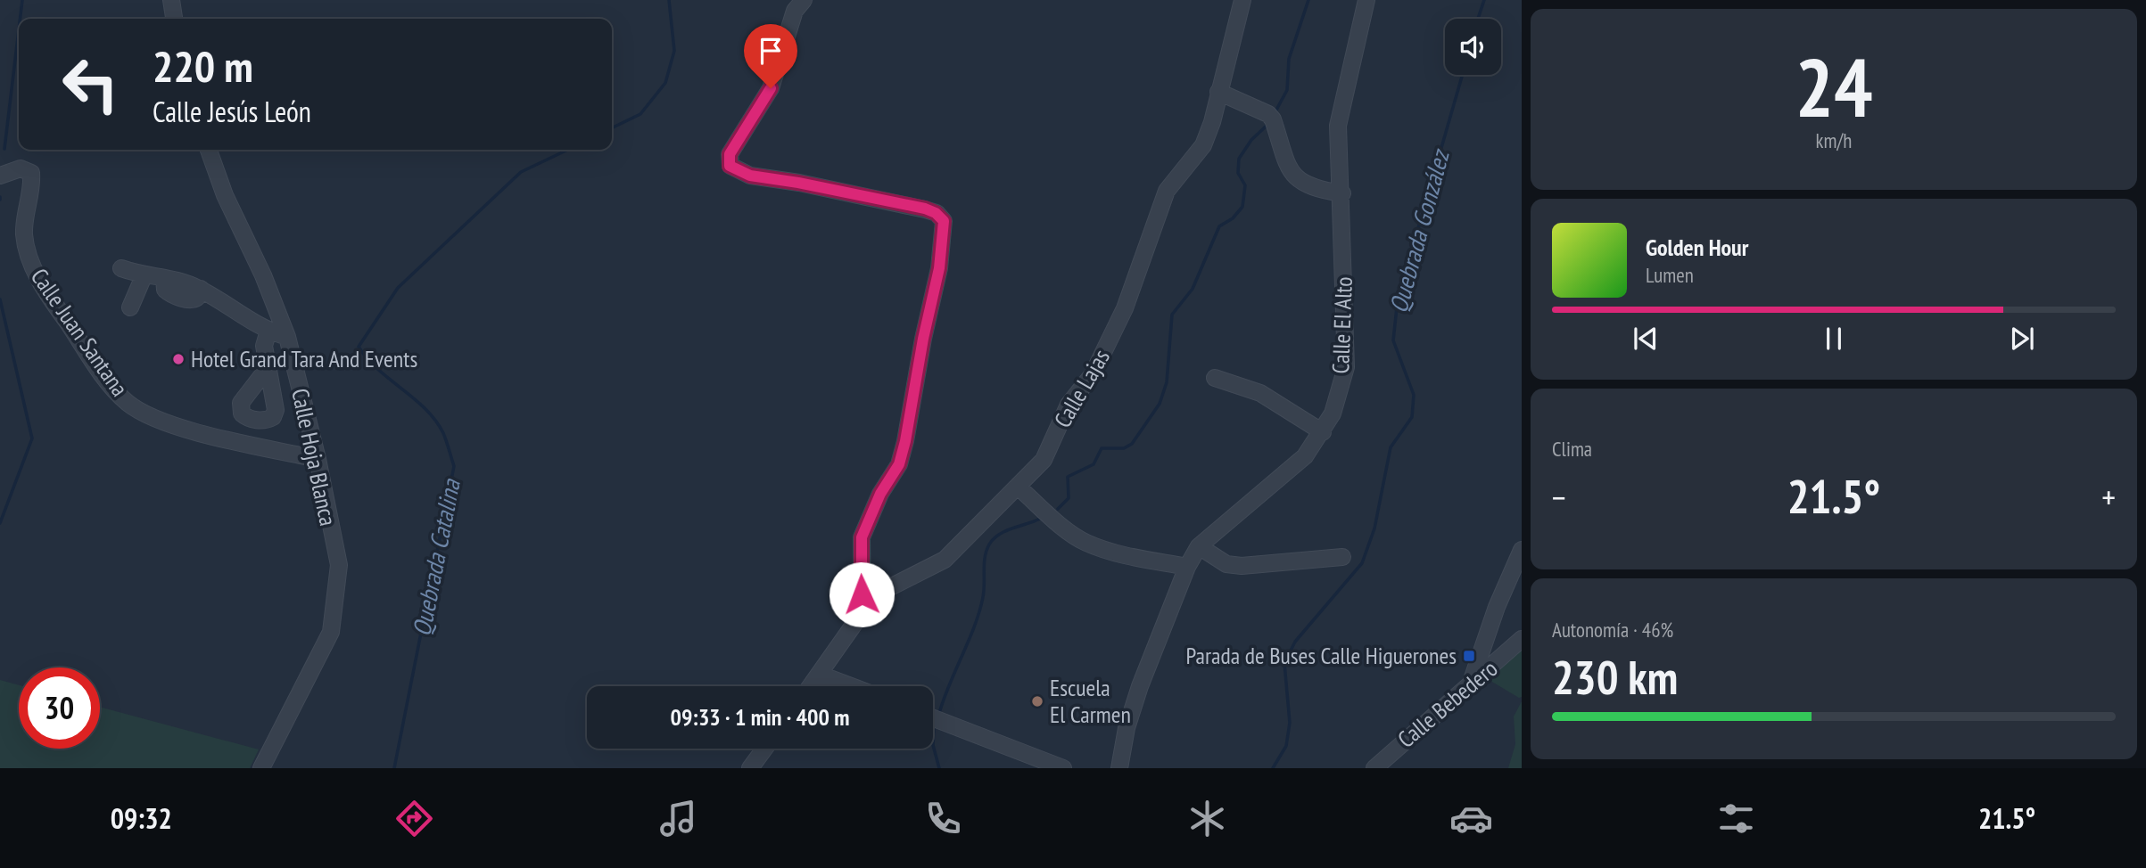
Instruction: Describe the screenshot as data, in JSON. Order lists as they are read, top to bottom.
{
  "streets": {
    "street": [
      "Calle El Alto",
      "Calle Juan Santana",
      "Calle Lajas",
      "Calle Hoja Blanca",
      "Calle Bebedero"
    ]
  },
  "crossings": [
    ["Calle Juan Santana", "Calle Hoja Blanca"]
  ],
  "water": ["Quebrada González", "Quebrada Catalina"],
  "places": {
    "other": ["Hotel Grand Tara And Events", "Escuela El Carmen"],
    "transit": ["Parada de Buses Calle Higuerones"]
  },
  "page": {
    "tile": [
      ["24", "km/h"],
      "Clima",
      ["Autonomía · 46%", "230 km"]
    ],
    "turn": ["220 m", "Calle Jesús León"],
    "song": ["Golden Hour", "Lumen"],
    "heat": ["−", "21.5°", "+"],
    "limit": "30",
    "trip": "09:33 · 1 min · 400 m",
    "tabs": ["09:32", "21.5°"]
  }
}
